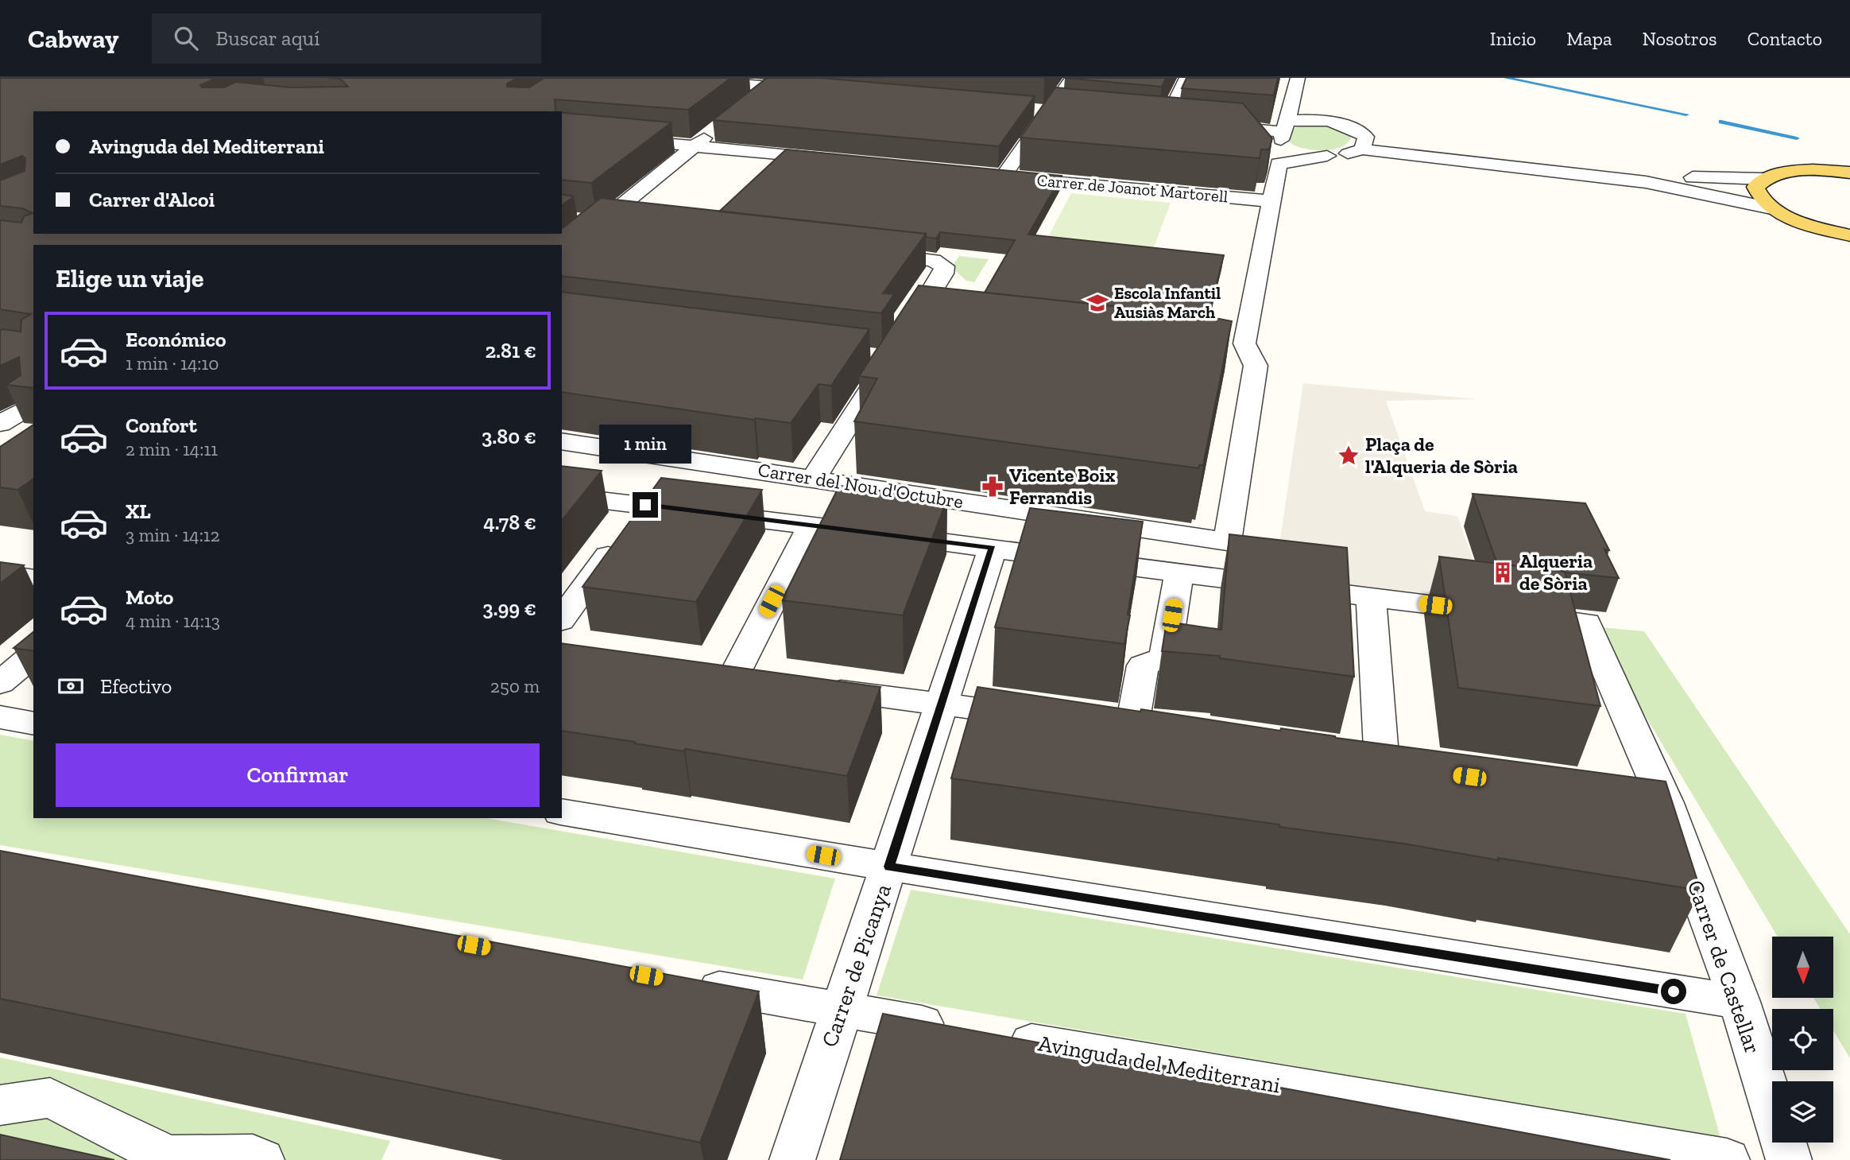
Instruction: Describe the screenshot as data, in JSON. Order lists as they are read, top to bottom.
{
  "streets": {
    "street": [
      "Carrer de Joanot Martorell",
      "Carrer del Nou d'Octubre",
      "Carrer de Picanya",
      "Carrer de Castellar",
      "Avinguda del Mediterrani"
    ]
  },
  "crossings": [
    ["Carrer de Picanya", "Avinguda del Mediterrani"]
  ],
  "places": {
    "school or university": ["Escola Infantil Ausiàs March"],
    "place": ["Plaça de l'Alqueria de Sòria"],
    "pharmacy": ["Vicente Boix Ferrandis"],
    "building": ["Alqueria de Sòria"]
  },
  "north": "bottom",
  "page": {
    "header": "Cabway",
    "search": "Buscar aquí",
    "nav": [
      "Inicio",
      "Mapa",
      "Nosotros",
      "Contacto"
    ],
    "banner": ["Avinguda del Mediterrani", "Carrer d'Alcoi"],
    "heading": "Elige un viaje",
    "list": [
      {
        "name": "Económico",
        "note": "1 min · 14:10",
        "value": "2.81 €"
      },
      {
        "name": "Confort",
        "note": "2 min · 14:11",
        "value": "3.80 €"
      },
      {
        "name": "XL",
        "note": "3 min · 14:12",
        "value": "4.78 €"
      },
      {
        "name": "Moto",
        "note": "4 min · 14:13",
        "value": "3.99 €"
      }
    ],
    "bubble": "1 min",
    "pay": ["Efectivo", "250 m"],
    "buttons": "Confirmar"
  }
}
